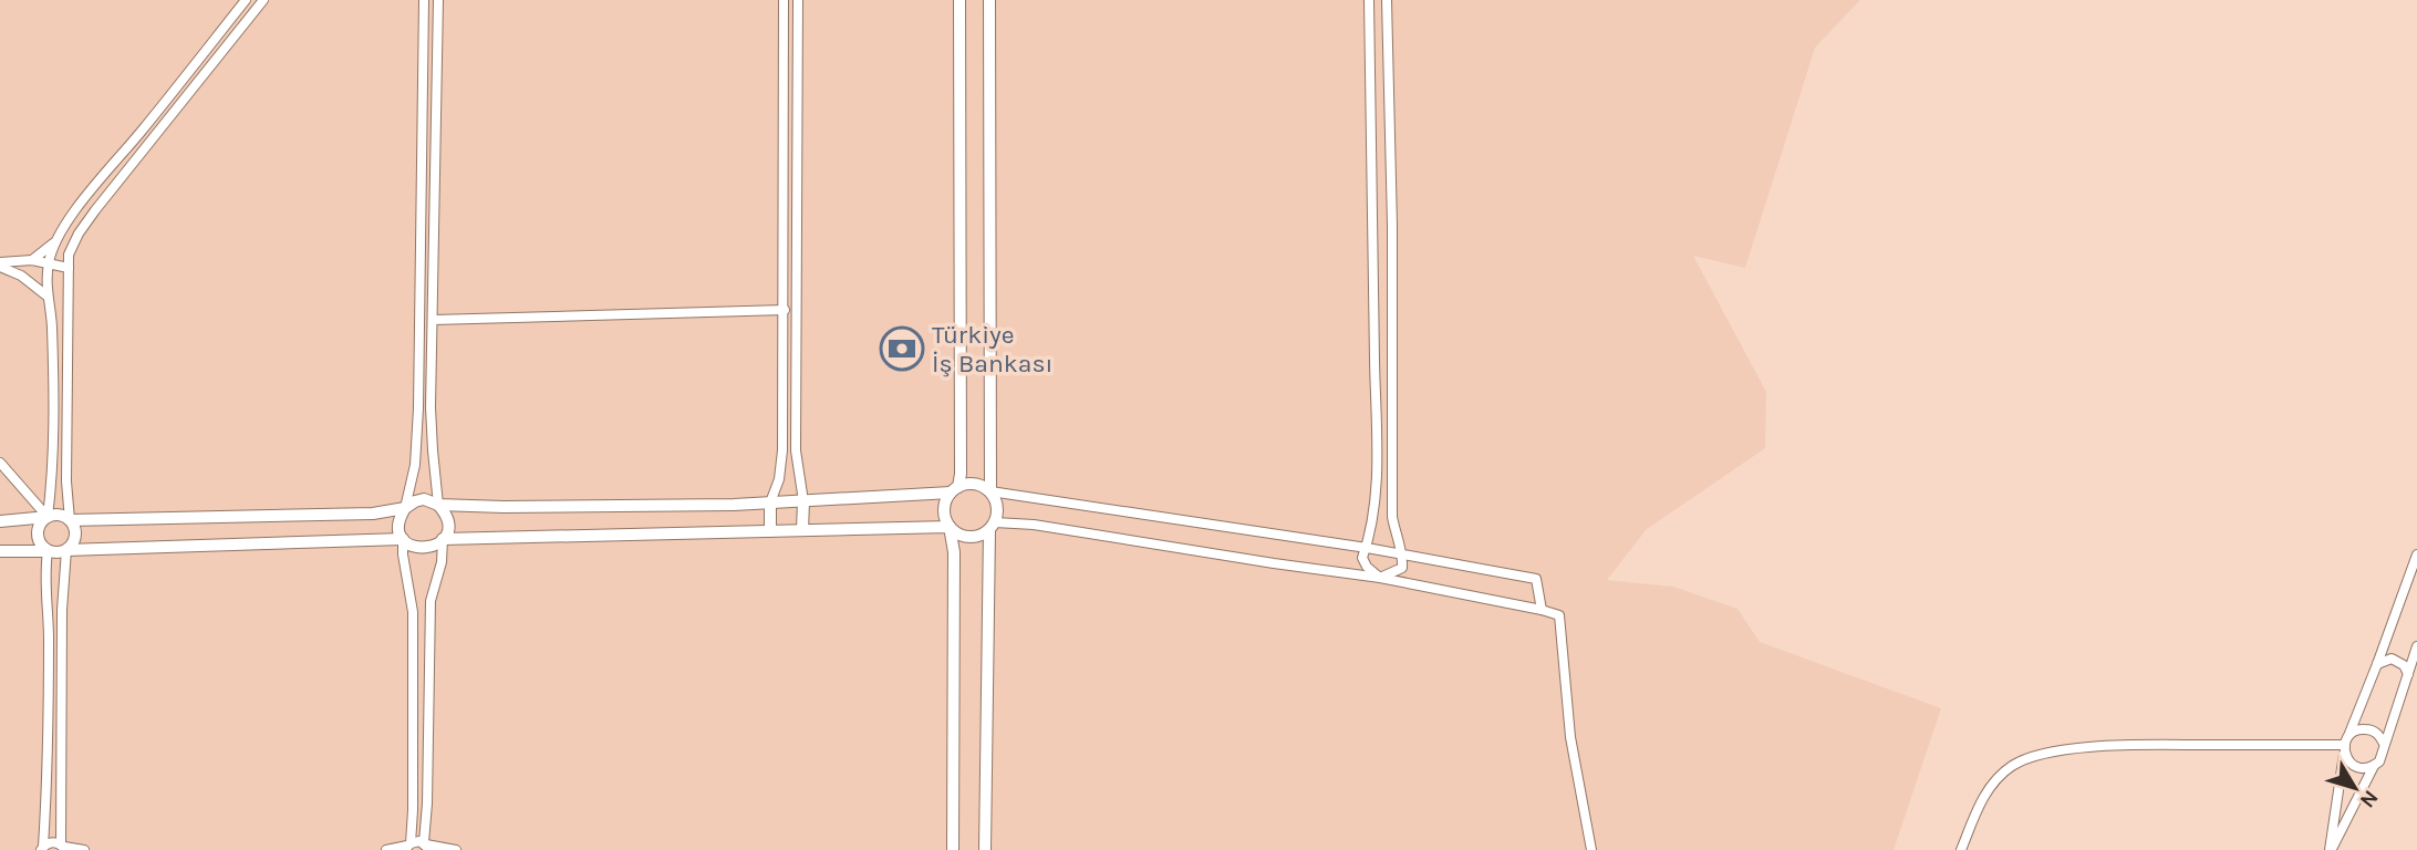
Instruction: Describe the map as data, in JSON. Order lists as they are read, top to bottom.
{
  "places": {
    "bank": ["Türkiye İş Bankası"]
  },
  "north": "bottom right"
}
